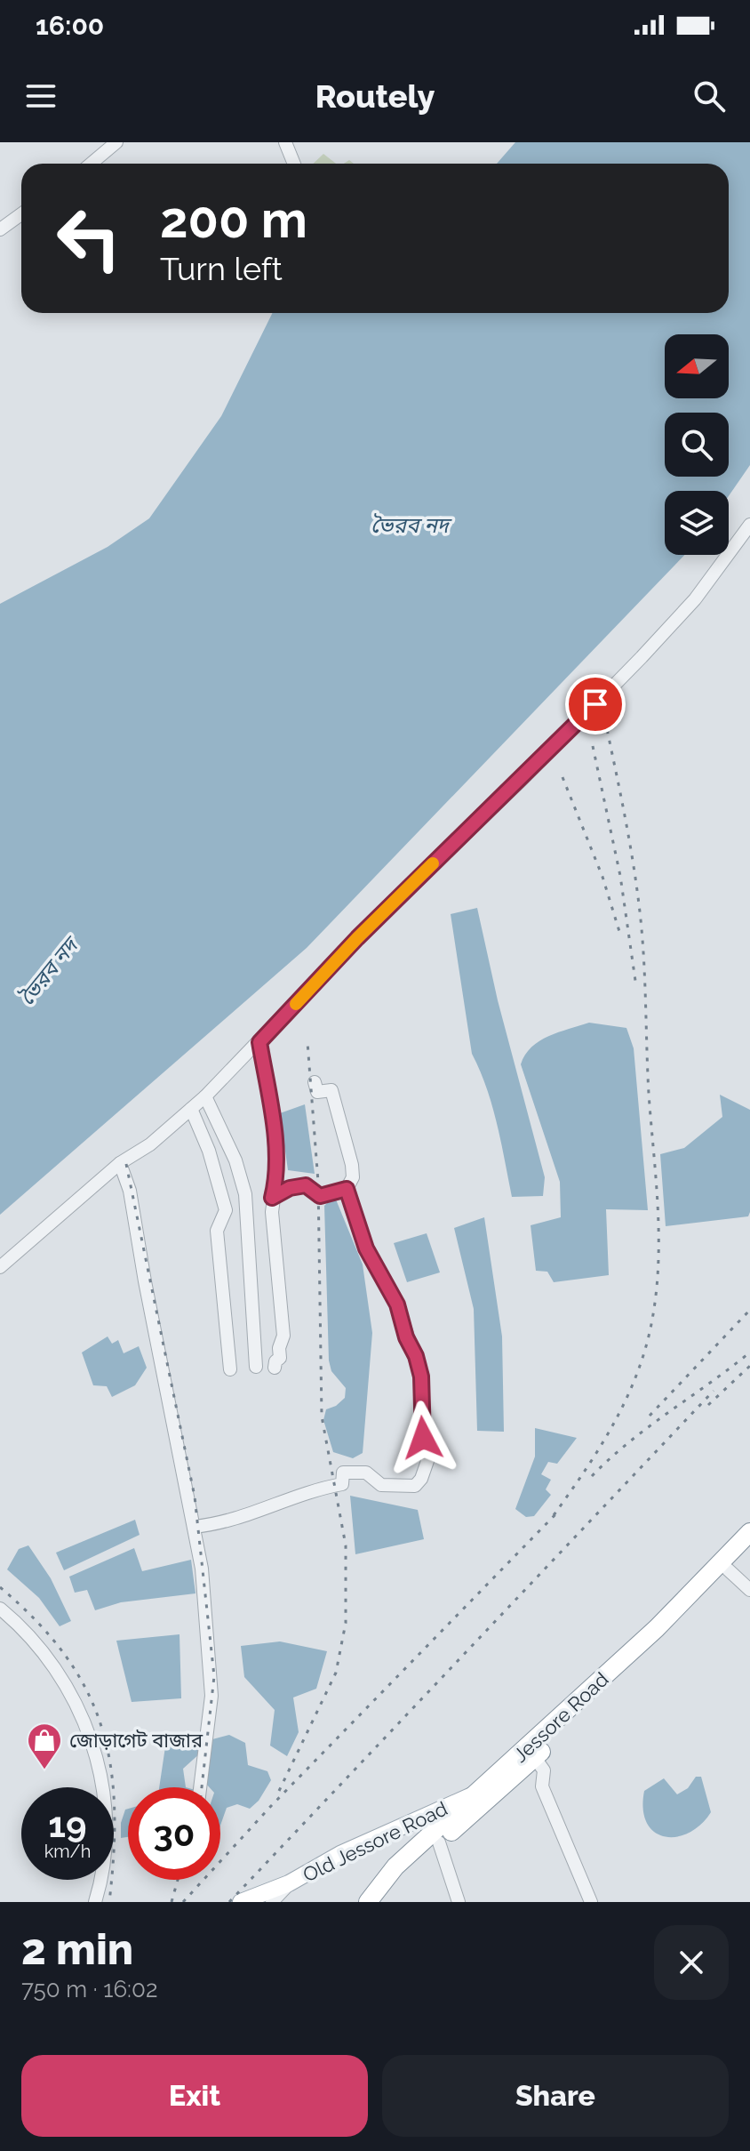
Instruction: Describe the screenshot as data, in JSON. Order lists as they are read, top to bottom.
{
  "streets": {
    "highway": ["Jessore Road"],
    "main road": ["Old Jessore Road"]
  },
  "crossings": [
    ["Jessore Road", "Old Jessore Road"]
  ],
  "water": ["ভৈরব নদ"],
  "places": {
    "shop": ["জোড়াগেট বাজার"]
  },
  "north": "left",
  "page": {
    "status": "16:00",
    "header": "Routely",
    "turn": ["200 m", "Turn left"],
    "speed": "19 km/h",
    "limit": "30",
    "heading": ["2 min", "750 m · 16:02"],
    "buttons": ["Exit", "Share"]
  }
}
